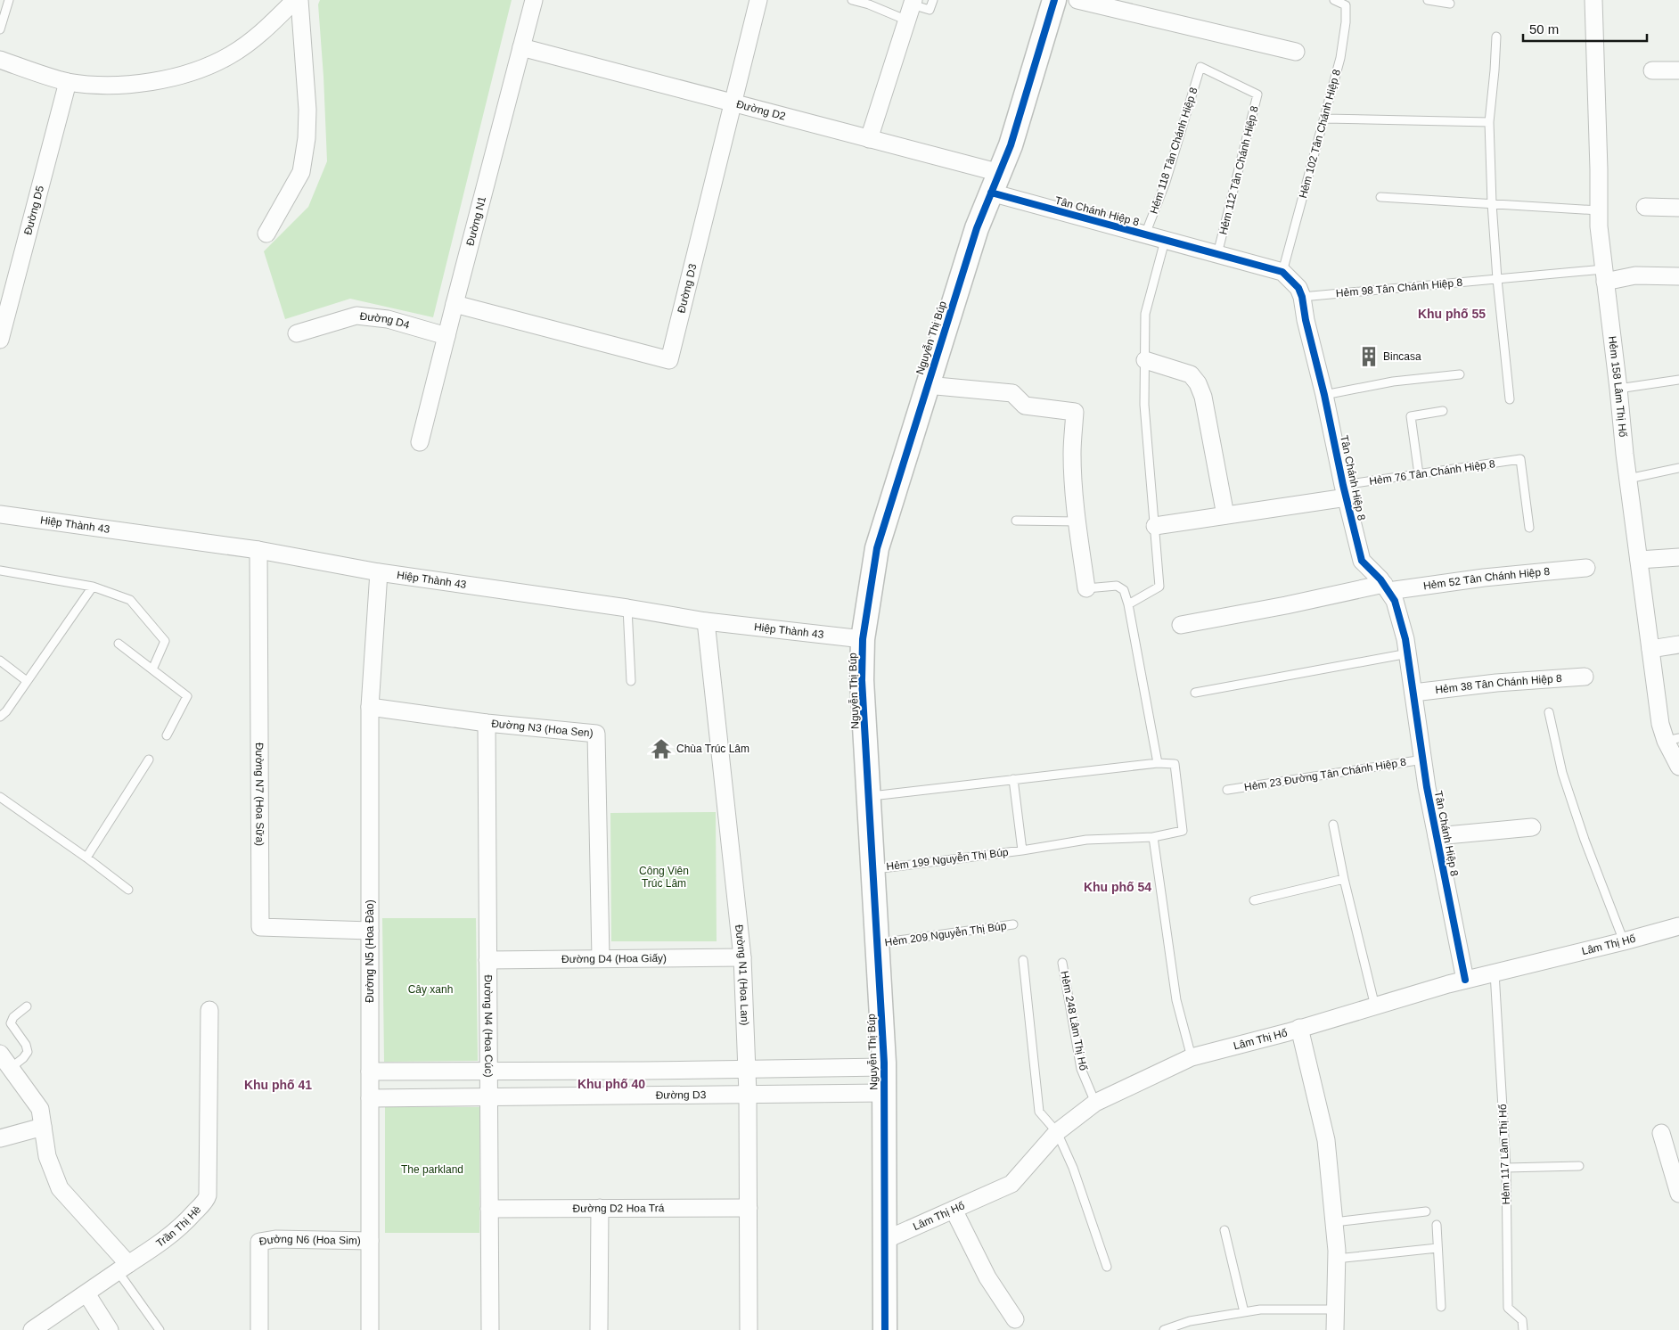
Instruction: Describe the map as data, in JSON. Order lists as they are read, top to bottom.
{
  "streets": {
    "street": [
      "Đường D2",
      "Đường D5",
      "Tân Chánh Hiệp 8",
      "Đường N1",
      "Đường D3",
      "Đường D4",
      "Nguyễn Thị Búp",
      "Hẻm 158 Lâm Thị Hố",
      "Hiệp Thành 43",
      "Hẻm 52 Tân Chánh Hiệp 8",
      "Hẻm 38 Tân Chánh Hiệp 8",
      "Đường N3 (Hoa Sen)",
      "Đường N7 (Hoa Sữa)",
      "Lâm Thị Hố",
      "Đường N5 (Hoa Đào)",
      "Đường D4 (Hoa Giấy)",
      "Đường N1 (Hoa Lan)",
      "Đường N4 (Hoa Cúc)",
      "Đường D2 Hoa Trá",
      "Trần Thị Hè",
      "Đường N6 (Hoa Sim)"
    ],
    "lane": [
      "Hẻm 102 Tân Chánh Hiệp 8",
      "Hẻm 118 Tân Chánh Hiệp 8",
      "Hẻm 112 Tân Chánh Hiệp 8",
      "Hẻm 98 Tân Chánh Hiệp 8",
      "Hẻm 76 Tân Chánh Hiệp 8",
      "Hẻm 23 Đường Tân Chánh Hiệp 8",
      "Hẻm 199 Nguyễn Thị Búp",
      "Hẻm 209 Nguyễn Thị Búp",
      "Hẻm 248 Lâm Thị Hố",
      "Hẻm 117 Lâm Thị Hố"
    ]
  },
  "crossings": [
    ["Đường D2", "Tân Chánh Hiệp 8"],
    ["Đường D2", "Đường N1"],
    ["Đường D2", "Đường D3"],
    ["Đường D2", "Nguyễn Thị Búp"],
    ["Hẻm 102 Tân Chánh Hiệp 8", "Tân Chánh Hiệp 8"],
    ["Hẻm 118 Tân Chánh Hiệp 8", "Hẻm 112 Tân Chánh Hiệp 8"],
    ["Hẻm 118 Tân Chánh Hiệp 8", "Tân Chánh Hiệp 8"],
    ["Hẻm 112 Tân Chánh Hiệp 8", "Tân Chánh Hiệp 8"],
    ["Tân Chánh Hiệp 8", "Hẻm 98 Tân Chánh Hiệp 8"],
    ["Tân Chánh Hiệp 8", "Nguyễn Thị Búp"],
    ["Tân Chánh Hiệp 8", "Hẻm 76 Tân Chánh Hiệp 8"],
    ["Tân Chánh Hiệp 8", "Hẻm 52 Tân Chánh Hiệp 8"],
    ["Tân Chánh Hiệp 8", "Hẻm 38 Tân Chánh Hiệp 8"],
    ["Tân Chánh Hiệp 8", "Hẻm 23 Đường Tân Chánh Hiệp 8"],
    ["Tân Chánh Hiệp 8", "Lâm Thị Hố"],
    ["Đường N1", "Đường D3"],
    ["Đường N1", "Đường D4"],
    ["Đường D3", "Nguyễn Thị Búp"],
    ["Đường D3", "Đường N5 (Hoa Đào)"],
    ["Đường D3", "Đường N1 (Hoa Lan)"],
    ["Đường D3", "Đường N4 (Hoa Cúc)"],
    ["Hẻm 98 Tân Chánh Hiệp 8", "Hẻm 158 Lâm Thị Hố"],
    ["Nguyễn Thị Búp", "Hiệp Thành 43"],
    ["Nguyễn Thị Búp", "Hẻm 199 Nguyễn Thị Búp"],
    ["Nguyễn Thị Búp", "Hẻm 209 Nguyễn Thị Búp"],
    ["Nguyễn Thị Búp", "Lâm Thị Hố"],
    ["Hiệp Thành 43", "Đường N7 (Hoa Sữa)"],
    ["Hiệp Thành 43", "Đường N5 (Hoa Đào)"],
    ["Hiệp Thành 43", "Đường N1 (Hoa Lan)"],
    ["Đường N3 (Hoa Sen)", "Đường N5 (Hoa Đào)"],
    ["Đường N3 (Hoa Sen)", "Đường D4 (Hoa Giấy)"],
    ["Đường N3 (Hoa Sen)", "Đường N4 (Hoa Cúc)"],
    ["Đường N7 (Hoa Sữa)", "Đường N5 (Hoa Đào)"],
    ["Lâm Thị Hố", "Hẻm 248 Lâm Thị Hố"],
    ["Lâm Thị Hố", "Hẻm 117 Lâm Thị Hố"],
    ["Đường N5 (Hoa Đào)", "Đường N6 (Hoa Sim)"],
    ["Đường D4 (Hoa Giấy)", "Đường N1 (Hoa Lan)"],
    ["Đường D4 (Hoa Giấy)", "Đường N4 (Hoa Cúc)"],
    ["Đường N1 (Hoa Lan)", "Đường D2 Hoa Trá"],
    ["Đường N4 (Hoa Cúc)", "Đường D2 Hoa Trá"]
  ],
  "districts": [
    "Khu phố 55",
    "Khu phố 54",
    "Khu phố 40",
    "Khu phố 41"
  ],
  "parks": ["Công Viên Trúc Lâm", "Cây xanh", "The parkland"],
  "places": {
    "building": ["Bincasa"],
    "temple": ["Chùa Trúc Lâm"]
  },
  "scale_bar": "50 m"
}
